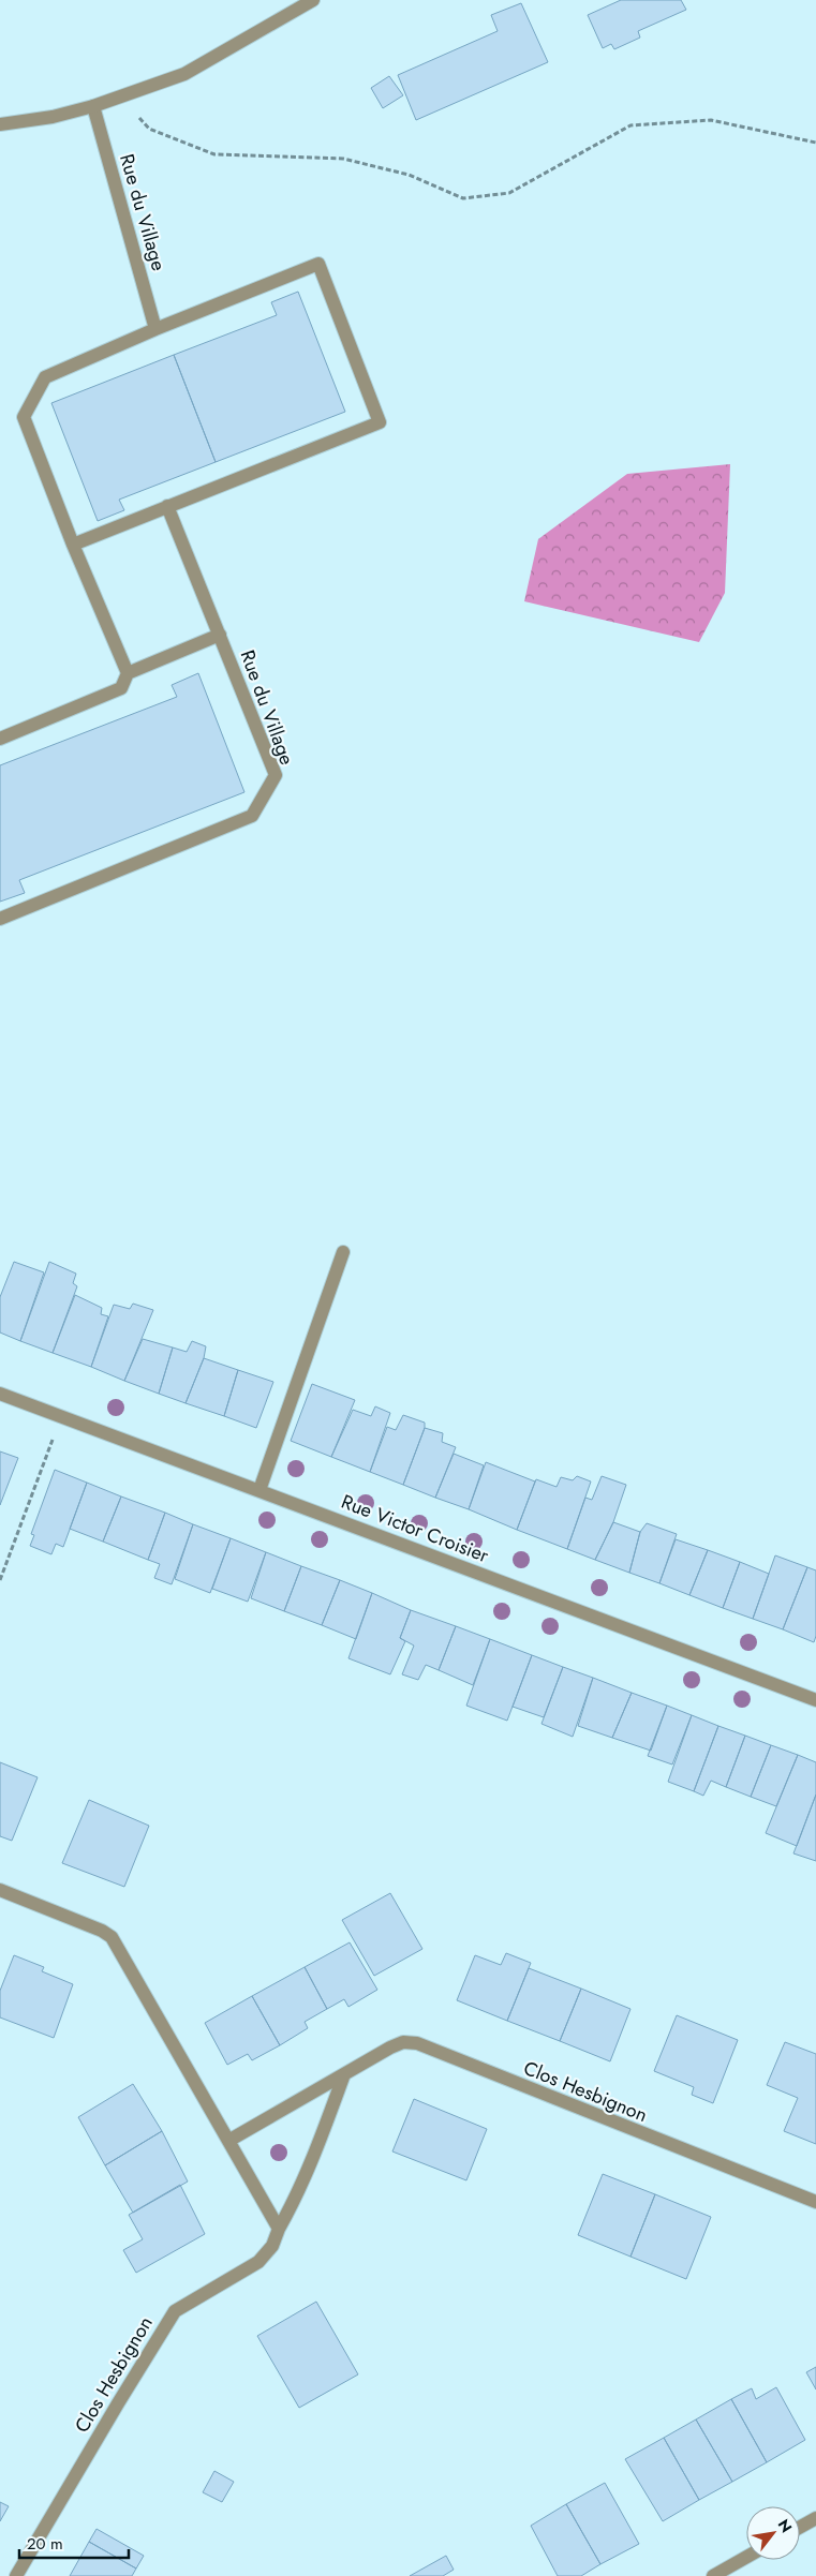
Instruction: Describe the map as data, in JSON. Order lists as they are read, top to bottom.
{
  "streets": {
    "street": ["Rue du Village", "Rue Victor Croisier", "Clos Hesbignon"]
  },
  "scale_bar": "20 m",
  "north": "top right"
}
